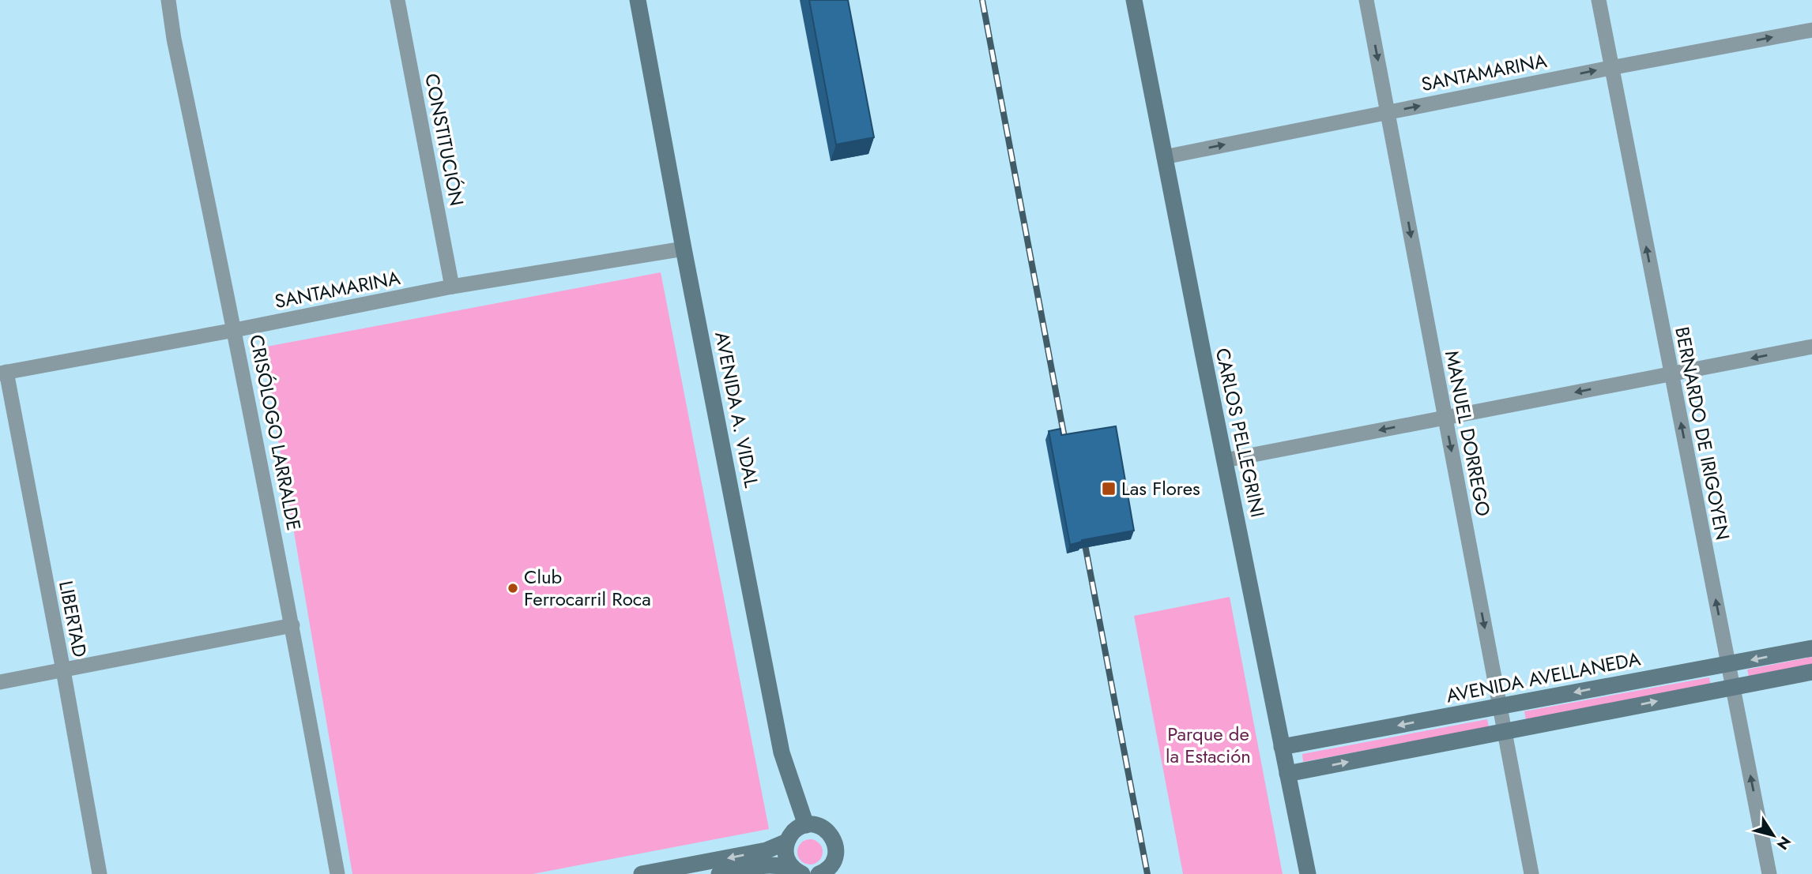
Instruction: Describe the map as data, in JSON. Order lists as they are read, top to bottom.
{
  "streets": {
    "main road": ["AVENIDA A. VIDAL", "CARLOS PELLEGRINI", "AVENIDA AVELLANEDA"],
    "street": [
      "SANTAMARINA",
      "CONSTITUCIÓN",
      "CRISÓLOGO LARRALDE",
      "MANUEL DORREGO",
      "BERNARDO DE IRIGOYEN",
      "LIBERTAD"
    ]
  },
  "crossings": [
    ["SANTAMARINA", "CONSTITUCIÓN"],
    ["SANTAMARINA", "AVENIDA A. VIDAL"],
    ["SANTAMARINA", "CRISÓLOGO LARRALDE"],
    ["SANTAMARINA", "CARLOS PELLEGRINI"],
    ["SANTAMARINA", "MANUEL DORREGO"],
    ["SANTAMARINA", "BERNARDO DE IRIGOYEN"],
    ["SANTAMARINA", "LIBERTAD"],
    ["CARLOS PELLEGRINI", "AVENIDA AVELLANEDA"],
    ["MANUEL DORREGO", "AVENIDA AVELLANEDA"],
    ["BERNARDO DE IRIGOYEN", "AVENIDA AVELLANEDA"]
  ],
  "one_way": ["SANTAMARINA", "MANUEL DORREGO", "BERNARDO DE IRIGOYEN"],
  "parks": ["Parque de la Estación"],
  "places": {
    "transit": ["Las Flores"],
    "other": ["Club Ferrocarril Roca"]
  },
  "north": "bottom right"
}
